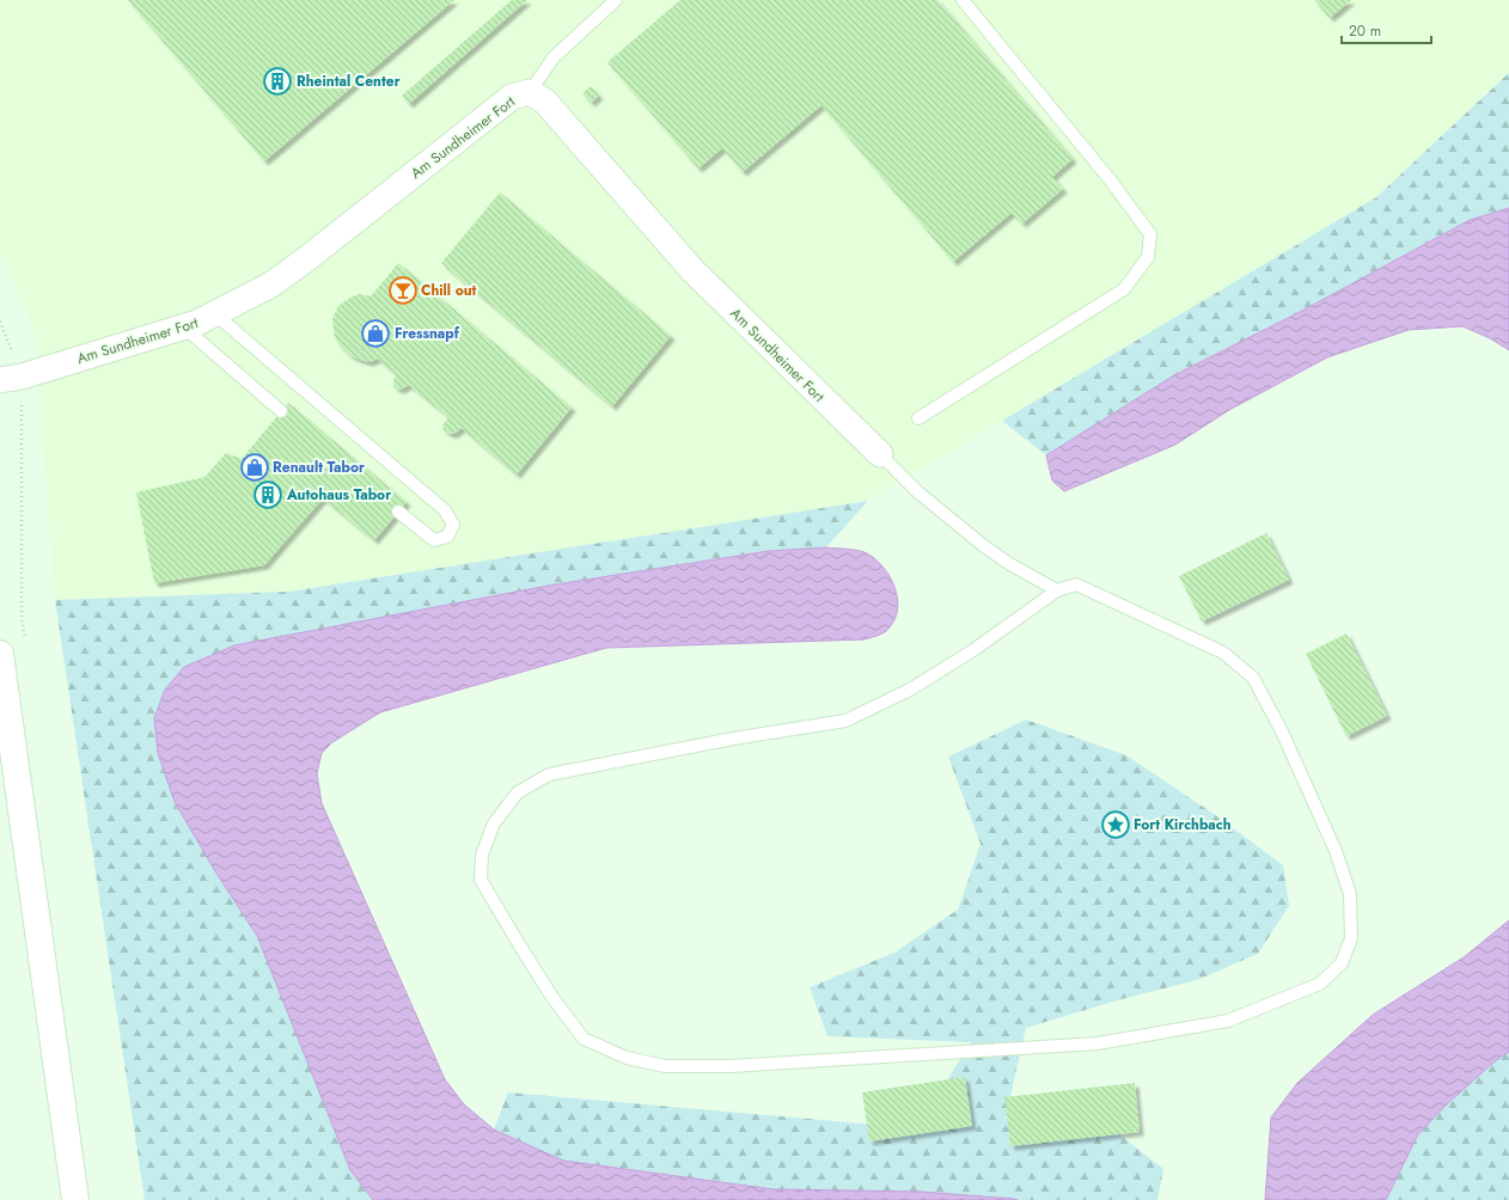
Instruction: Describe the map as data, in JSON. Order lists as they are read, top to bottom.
{
  "streets": {
    "street": ["Am Sundheimer Fort"]
  },
  "places": {
    "building": ["Rheintal Center", "Autohaus Tabor"],
    "bar": ["Chill out"],
    "shop": ["Fressnapf", "Renault Tabor"],
    "place": ["Fort Kirchbach"]
  },
  "scale_bar": "20 m"
}
